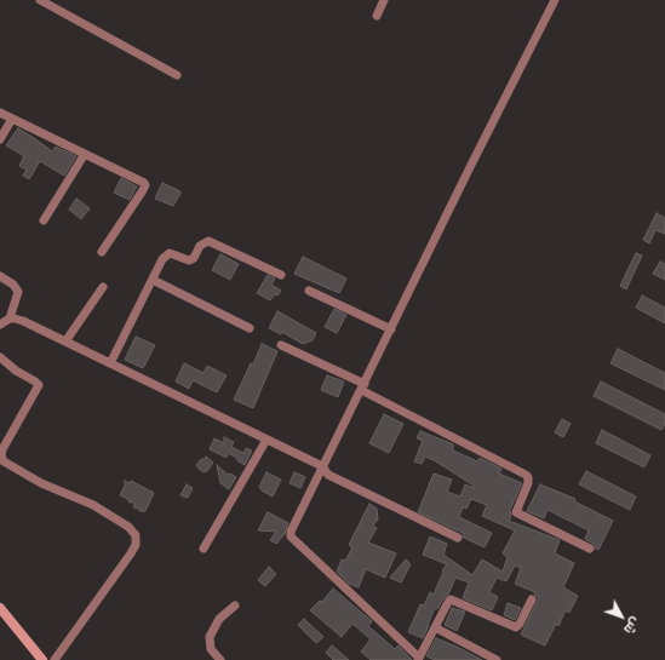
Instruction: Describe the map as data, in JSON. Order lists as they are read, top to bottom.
{
  "north": "bottom right"
}
